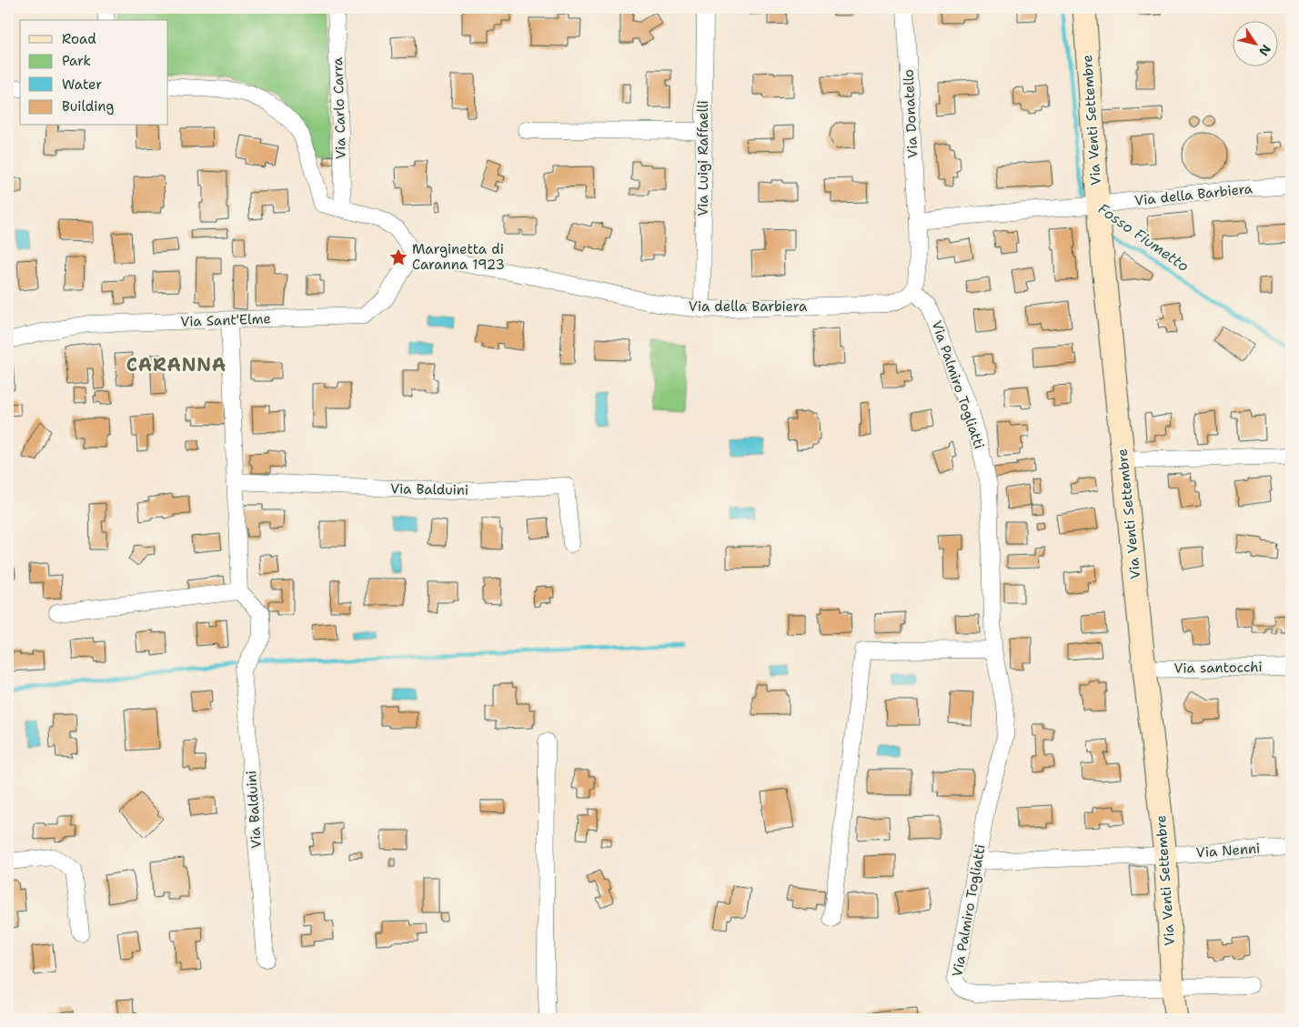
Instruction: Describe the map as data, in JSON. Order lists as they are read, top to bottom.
{
  "streets": {
    "street": [
      "Via Carlo Carra",
      "Via Donatello",
      "Via Venti Settembre",
      "Via Luigi Raffaelli",
      "Via della Barbiera",
      "Via Sant'Elme",
      "Via Palmiro Togliatti",
      "Via Balduini",
      "Via santocchi",
      "Via Nenni"
    ]
  },
  "crossings": [
    ["Via Donatello", "Via della Barbiera"],
    ["Via Venti Settembre", "Via della Barbiera"],
    ["Via Venti Settembre", "Via Palmiro Togliatti"],
    ["Via Venti Settembre", "Via santocchi"],
    ["Via Venti Settembre", "Via Nenni"],
    ["Via Luigi Raffaelli", "Via della Barbiera"],
    ["Via della Barbiera", "Via Sant'Elme"],
    ["Via della Barbiera", "Via Palmiro Togliatti"],
    ["Via Palmiro Togliatti", "Via Nenni"]
  ],
  "districts": ["CARANNA"],
  "water": ["Fosso Fiumetto"],
  "places": {
    "place": ["Marginetta di Caranna 1923"]
  },
  "legend": [
    "Road",
    "Park",
    "Water",
    "Building"
  ],
  "north": "bottom right"
}
